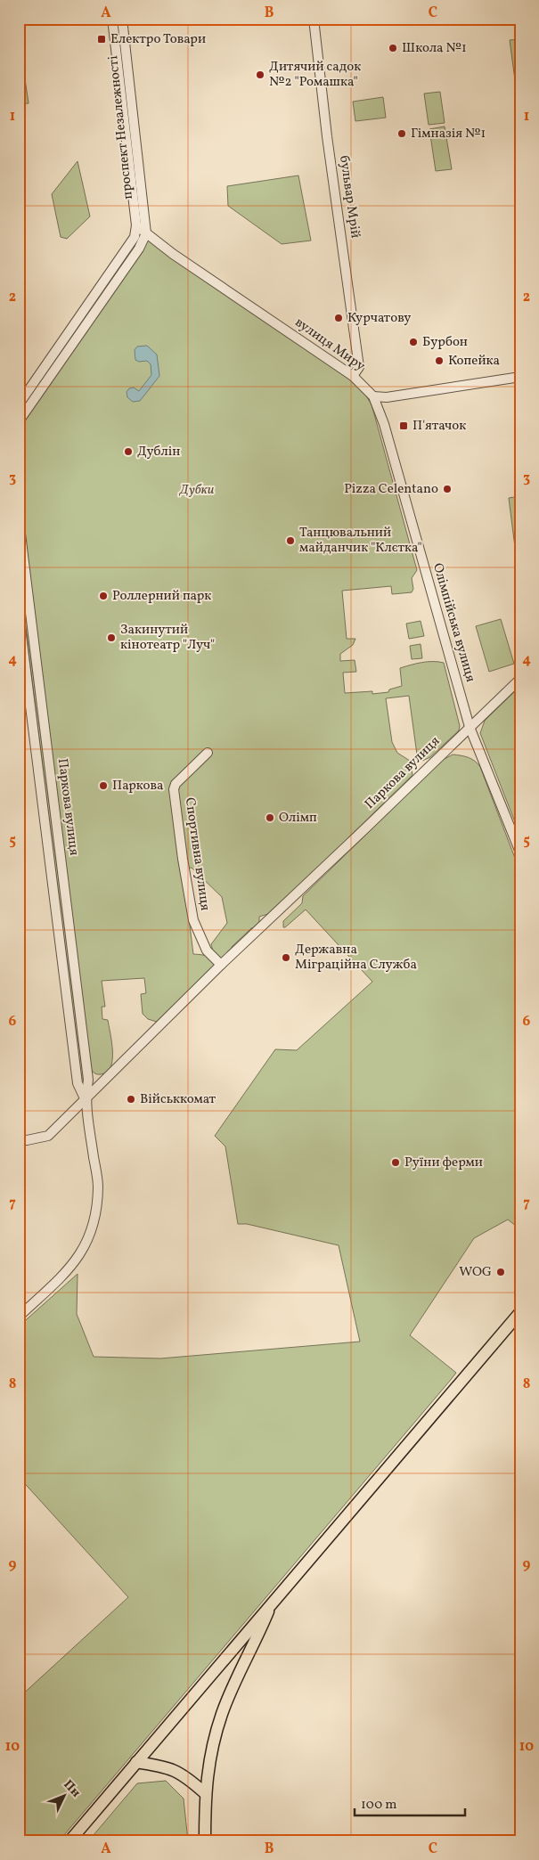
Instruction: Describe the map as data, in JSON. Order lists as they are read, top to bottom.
{
  "streets": {
    "street": [
      "проспект Незалежності",
      "бульвар Мрій",
      "вулиця Миру",
      "Олімпійська вулиця",
      "Паркова вулиця",
      "Спортивна вулиця"
    ]
  },
  "crossings": [
    ["проспект Незалежності", "вулиця Миру"],
    ["бульвар Мрій", "вулиця Миру"],
    ["вулиця Миру", "Олімпійська вулиця"],
    ["Олімпійська вулиця", "Паркова вулиця"],
    ["Паркова вулиця", "Спортивна вулиця"]
  ],
  "parks": ["Дубки"],
  "places": {
    "transit": ["Електро Товари", "П'ятачок"],
    "other": [
      "Школа №1",
      "Дитячий садок №2 \"Ромашка\"",
      "Гімназія №1",
      "Курчатову",
      "Бурбон",
      "Копейка",
      "Дублін",
      "Pizza Celentano",
      "Танцювальний майданчик \"Клєтка\"",
      "Роллерний парк",
      "Закинутий кінотеатр \"Луч\"",
      "Паркова",
      "Олімп",
      "Державна Міграційна Служба",
      "Військкомат",
      "Руїни ферми",
      "WOG"
    ]
  },
  "scale_bar": "100 m",
  "north": "top right",
  "grid": {
    "columns": ["A", "B", "C"],
    "rows": [
      "1",
      "2",
      "3",
      "4",
      "5",
      "6",
      "7",
      "8",
      "9",
      "10"
    ]
  }
}
